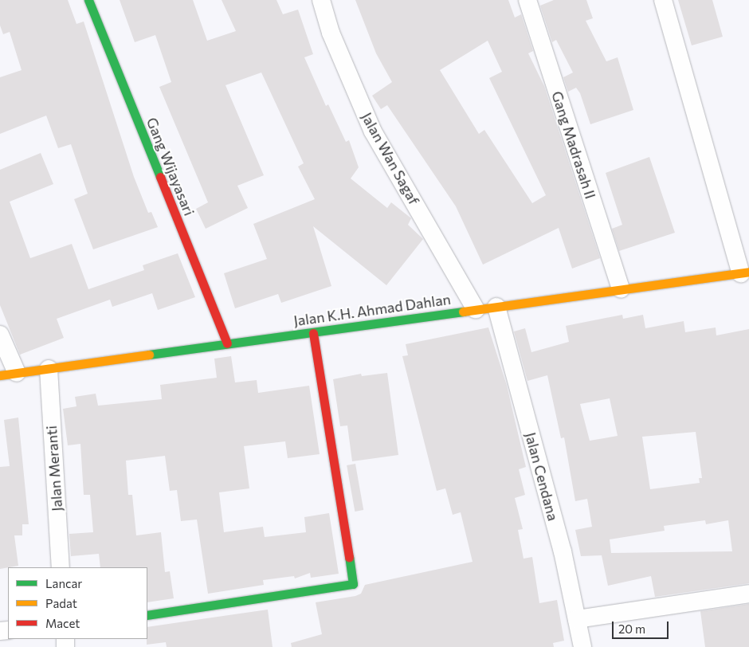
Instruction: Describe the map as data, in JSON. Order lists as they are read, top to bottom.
{
  "streets": {
    "street": [
      "Gang Madrasah II",
      "Jalan Wan Sagaf",
      "Gang Wijayasari",
      "Jalan K.H. Ahmad Dahlan",
      "Jalan Meranti",
      "Jalan Cendana"
    ]
  },
  "crossings": [
    ["Gang Madrasah II", "Jalan K.H. Ahmad Dahlan"],
    ["Jalan Wan Sagaf", "Jalan K.H. Ahmad Dahlan"],
    ["Gang Wijayasari", "Jalan K.H. Ahmad Dahlan"],
    ["Jalan K.H. Ahmad Dahlan", "Jalan Meranti"],
    ["Jalan K.H. Ahmad Dahlan", "Jalan Cendana"]
  ],
  "legend": ["Lancar", "Padat", "Macet"],
  "scale_bar": "20 m"
}
